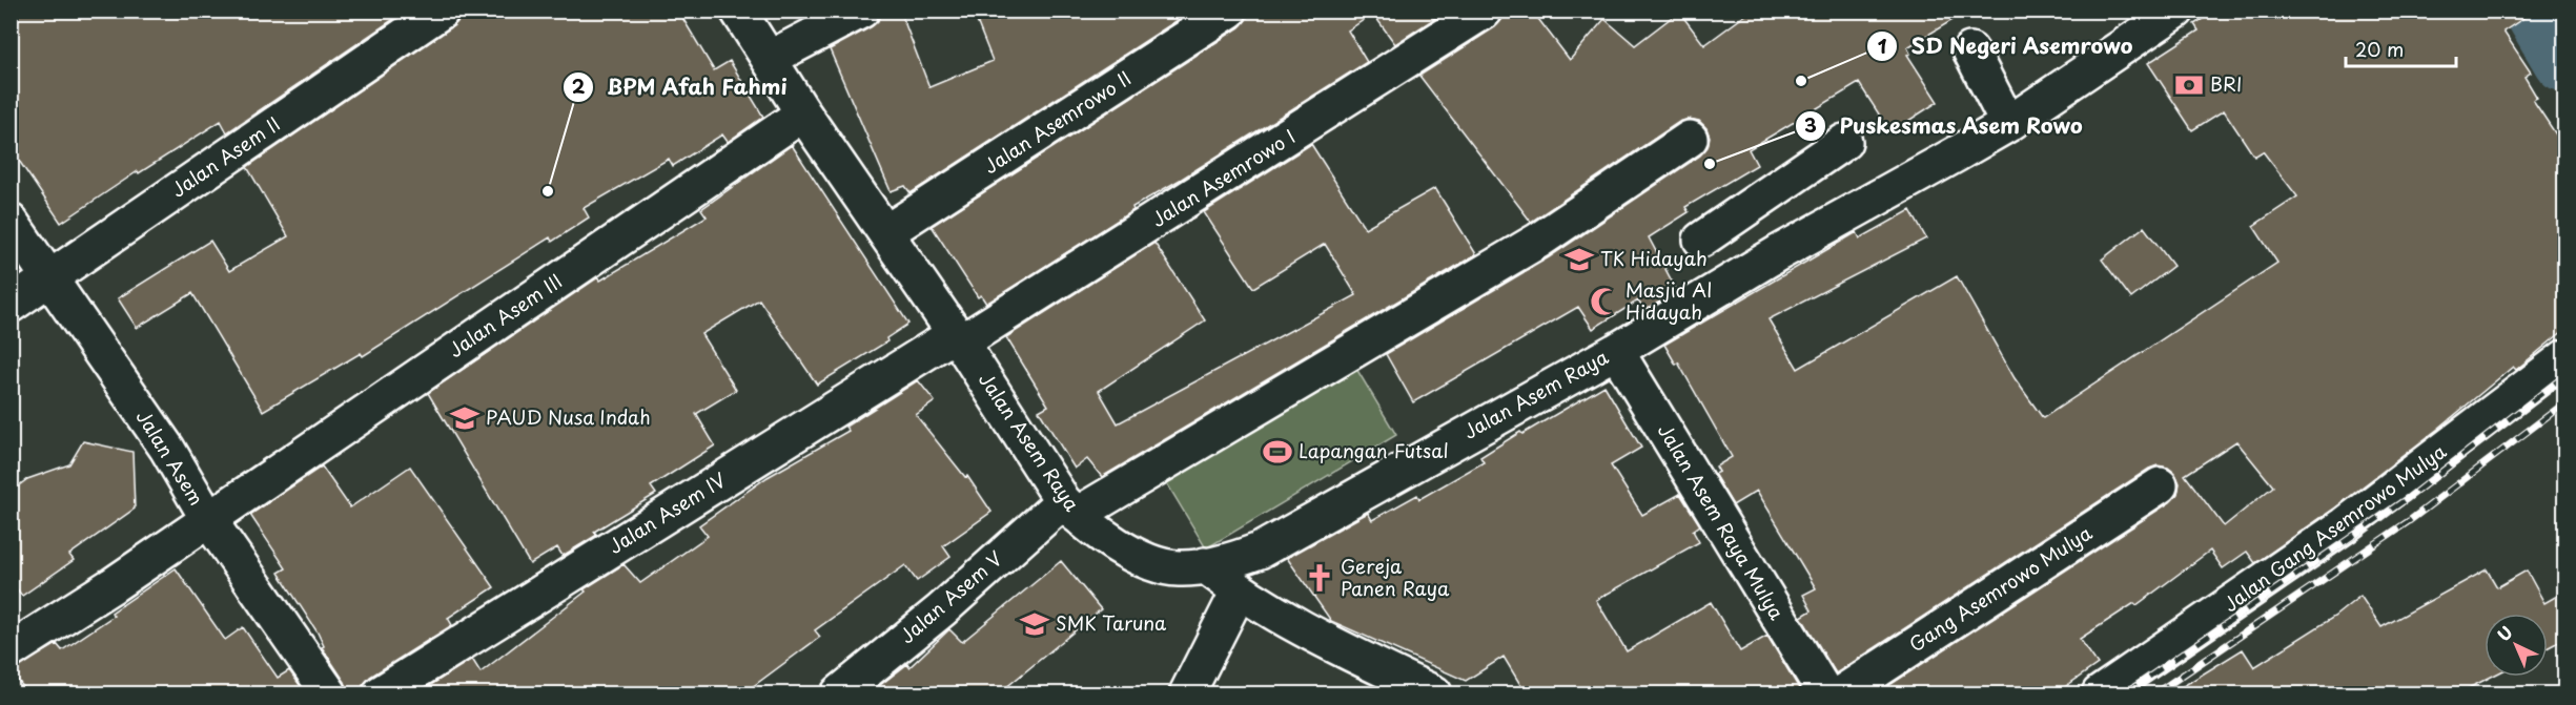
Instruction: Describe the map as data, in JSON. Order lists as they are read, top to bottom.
{
  "streets": {
    "street": [
      "Jalan Asemrowo II",
      "Jalan Asem II",
      "Jalan Asemrowo I",
      "Jalan Asem III",
      "Jalan Asem Raya",
      "Jalan Asem",
      "Jalan Asem IV",
      "Jalan Asem Raya Mulya",
      "Jalan Gang Asemrowo Mulya",
      "Gang Asemrowo Mulya",
      "Jalan Asem V"
    ]
  },
  "crossings": [
    ["Jalan Asemrowo II", "Jalan Asem Raya"],
    ["Jalan Asem II", "Jalan Asem"],
    ["Jalan Asemrowo I", "Jalan Asem Raya"],
    ["Jalan Asemrowo I", "Jalan Asem IV"],
    ["Jalan Asem III", "Jalan Asem Raya"],
    ["Jalan Asem III", "Jalan Asem"],
    ["Jalan Asem Raya", "Jalan Asem IV"],
    ["Jalan Asem Raya", "Jalan Asem Raya Mulya"],
    ["Jalan Asem Raya", "Jalan Asem V"]
  ],
  "places": {
    "other": ["SD Negeri Asemrowo", "Puskesmas Asem Rowo", "BPM Afah Fahmi"],
    "bank": ["BRI"],
    "school or university": ["TK Hidayah", "PAUD Nusa Indah", "SMK Taruna"],
    "mosque": ["Masjid Al Hidayah"],
    "sports": ["Lapangan Futsal"],
    "church": ["Gereja Panen Raya"]
  },
  "scale_bar": "20 m",
  "north": "top left"
}
